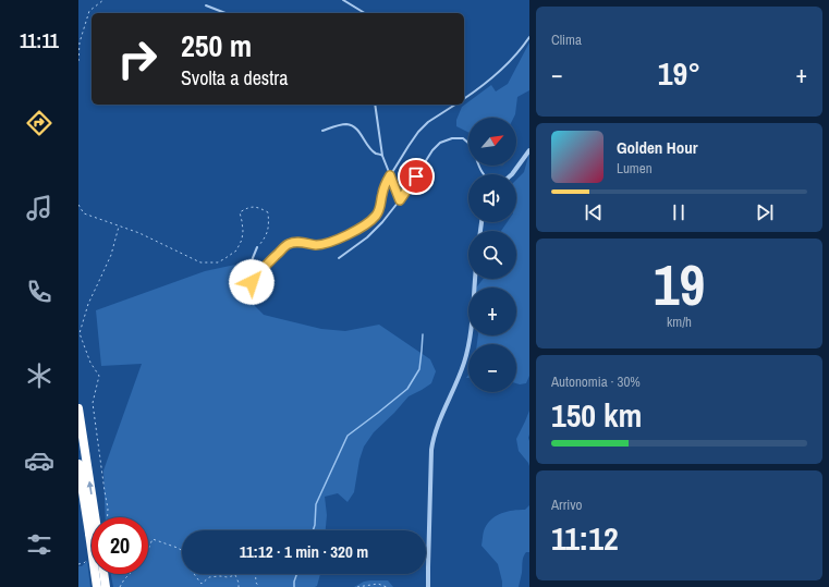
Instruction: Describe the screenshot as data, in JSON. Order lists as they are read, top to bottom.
{
  "north": "top right",
  "page": {
    "tabs": "11:11",
    "tile": [
      "Clima",
      ["19", "km/h"],
      ["Autonomia · 30%", "150 km"],
      ["Arrivo", "11:12"]
    ],
    "turn": ["250 m", "Svolta a destra"],
    "heat": ["−", "19°", "+"],
    "map_buttons": ["+", "−"],
    "song": ["Golden Hour", "Lumen"],
    "limit": "20",
    "trip": "11:12 · 1 min · 320 m"
  }
}
